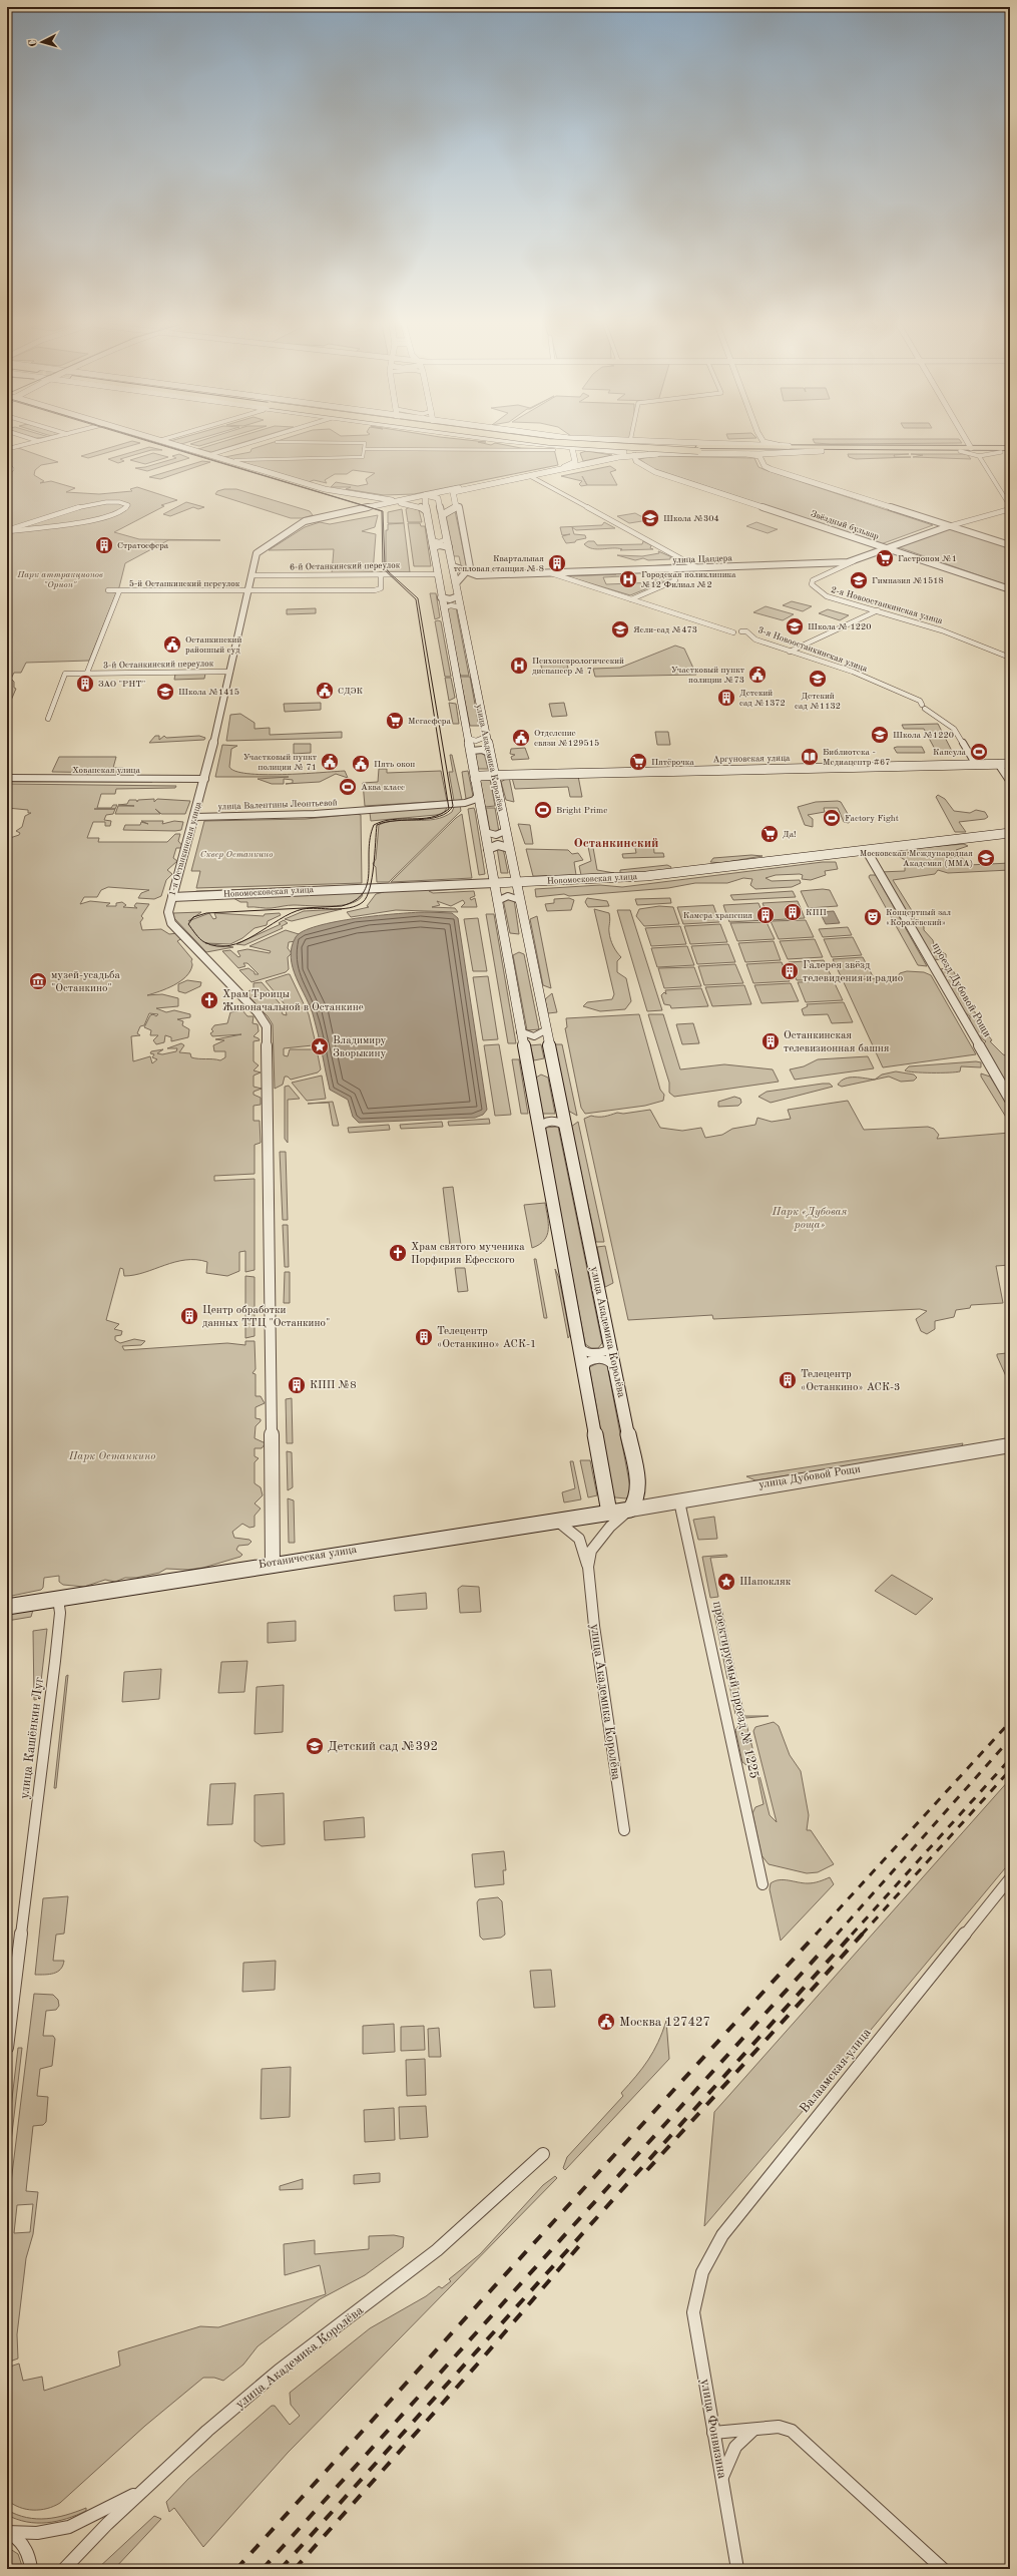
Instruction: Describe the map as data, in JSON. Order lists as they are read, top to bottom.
{
  "streets": {
    "main road": [
      "улица Академика Королёва",
      "Аргуновская улица",
      "Новомосковская улица",
      "улица Дубовой Рощи",
      "Ботаническая улица"
    ],
    "street": [
      "Звёздный бульвар",
      "улица Цандера",
      "6-й Останкинский переулок",
      "5-й Останкинский переулок",
      "2-я Новоостанкинская улица",
      "3-я Новоостанкинская улица",
      "3-й Останкинский переулок",
      "Хованская улица",
      "улица Валентины Леонтьевой",
      "1-я Останкинская улица",
      "проезд Дубовой Рощи",
      "проектируемый проезд № 1225",
      "улица Кашёнкин Луг",
      "Валаамская улица",
      "улица Фонвизина"
    ]
  },
  "crossings": [
    ["Звёздный бульвар", "улица Цандера"],
    ["улица Цандера", "2-я Новоостанкинская улица"],
    ["улица Цандера", "улица Академика Королёва"],
    ["6-й Останкинский переулок", "5-й Останкинский переулок"],
    ["6-й Останкинский переулок", "улица Академика Королёва"],
    ["6-й Останкинский переулок", "1-я Останкинская улица"],
    ["5-й Останкинский переулок", "1-я Останкинская улица"],
    ["3-я Новоостанкинская улица", "Аргуновская улица"],
    ["3-й Останкинский переулок", "1-я Останкинская улица"],
    ["улица Академика Королёва", "Аргуновская улица"],
    ["улица Академика Королёва", "улица Валентины Леонтьевой"],
    ["улица Академика Королёва", "Новомосковская улица"],
    ["улица Академика Королёва", "улица Дубовой Рощи"],
    ["улица Академика Королёва", "Ботаническая улица"],
    ["Хованская улица", "1-я Останкинская улица"],
    ["улица Валентины Леонтьевой", "1-я Останкинская улица"],
    ["1-я Останкинская улица", "Новомосковская улица"],
    ["1-я Останкинская улица", "Ботаническая улица"],
    ["Новомосковская улица", "проезд Дубовой Рощи"],
    ["улица Дубовой Рощи", "Ботаническая улица"],
    ["улица Дубовой Рощи", "проектируемый проезд № 1225"],
    ["Ботаническая улица", "улица Кашёнкин Луг"],
    ["Валаамская улица", "улица Фонвизина"]
  ],
  "districts": ["Останкинский"],
  "parks": [
    "Парк аттракционов \"Орион\"",
    "Сквер Останкино",
    "Парк «Дубовая роща»",
    "Парк Останкино"
  ],
  "places": {
    "school or university": [
      "Школа №304",
      "Гимназия №1518",
      "Школа № 1220",
      "Ясли-сад №473",
      "Детский сад №1132",
      "Школа №1415",
      "Школа №1220",
      "Московская Международная Академия (ММА)",
      "Детский сад №392"
    ],
    "building": [
      "Стратосфера",
      "Квартальная тепловая станция № 8",
      "ЗАО \"РНТ\"",
      "Детский сад №1372",
      "КПП",
      "Камера хранения",
      "Галерея звёзд телевидения и радио",
      "Останкинская телевизионная башня",
      "Центр обработки данных ТТЦ \"Останкино\"",
      "Телецентр «Останкино» АСК-1",
      "Телецентр «Останкино» АСК-3",
      "КПП №8"
    ],
    "supermarket": [
      "Гастроном №1",
      "Мегасфера",
      "Пятёрочка",
      "Да!"
    ],
    "hospital": ["Городская поликлиника №12 Филиал №2", "Психоневрологический диспансер № 7"],
    "public building": [
      "Останкинский районный суд",
      "Участковый пункт полиции №73",
      "СДЭК",
      "Отделение связи №129515",
      "Участковый пункт полиции № 71",
      "Пять окон",
      "Москва 127427"
    ],
    "sports": [
      "Капсула",
      "Аква класс",
      "Bright Prime",
      "Factory Fight"
    ],
    "library": ["Библиотека - Медиацентр #67"],
    "theatre": ["Концертный зал «Королёвский»"],
    "museum": ["музей-усадьба \"Останкино\""],
    "church": ["Храм Троицы Живоначальной в Останкине", "Храм святого мученика Порфирия Ефесского"],
    "place": ["Владимиру Зворыкину", "Шапокляк"]
  },
  "north": "left"
}
